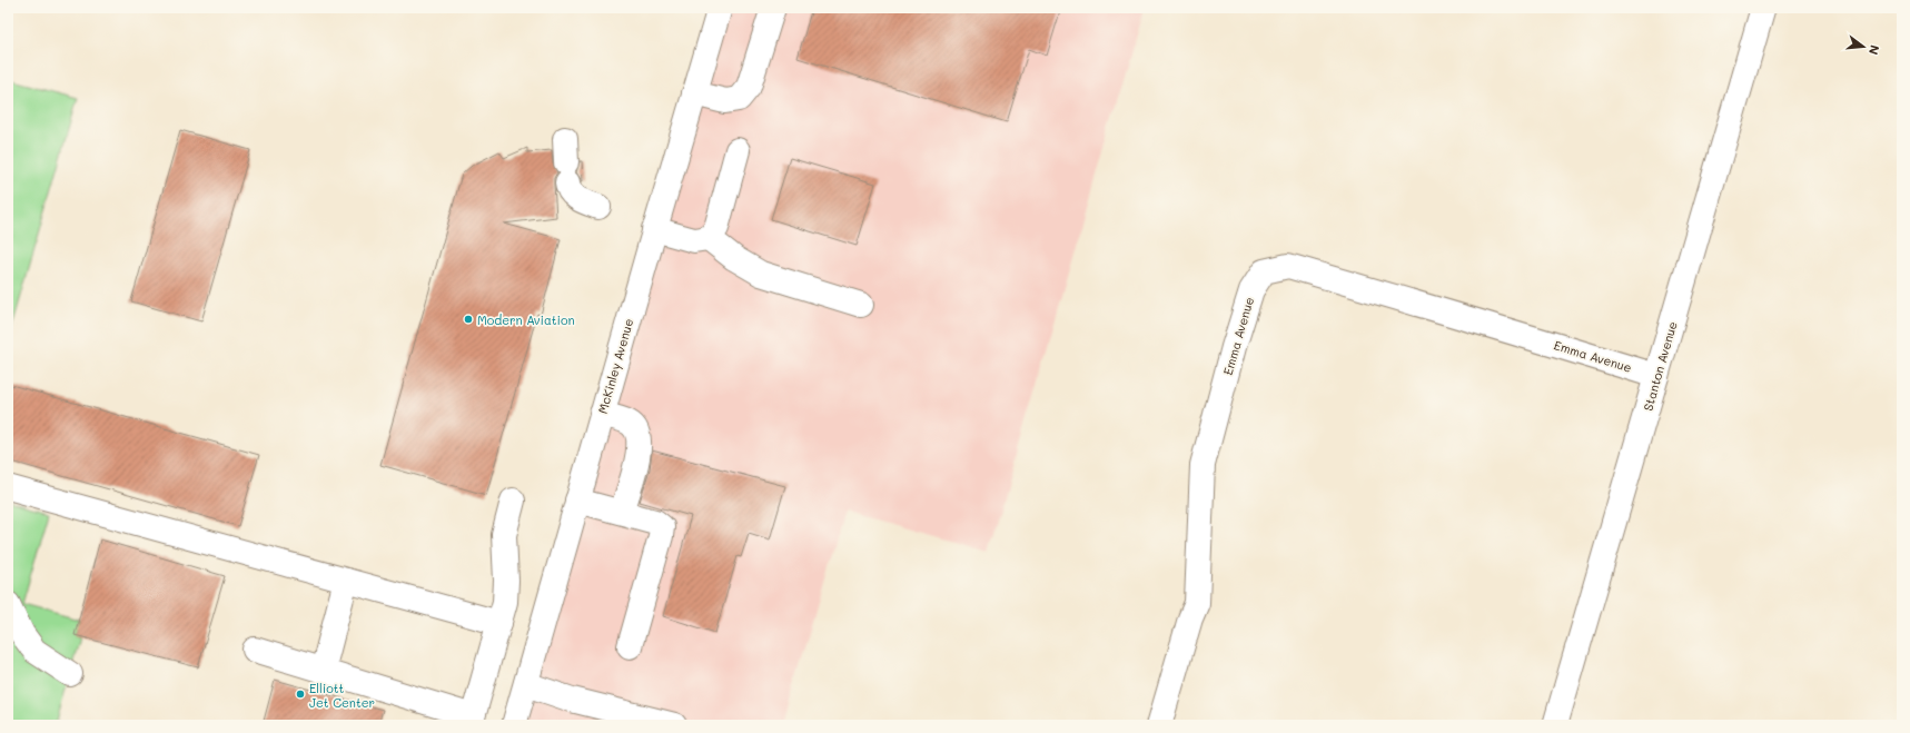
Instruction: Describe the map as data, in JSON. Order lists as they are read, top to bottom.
{
  "streets": {
    "street": ["Emma Avenue", "McKinley Avenue", "Stanton Avenue"]
  },
  "crossings": [
    ["Emma Avenue", "Stanton Avenue"]
  ],
  "places": ["Modern Aviation", "Elliott Jet Center"],
  "north": "right"
}
